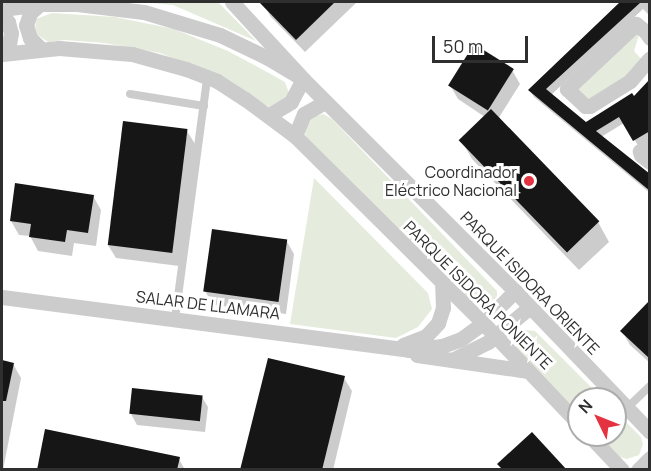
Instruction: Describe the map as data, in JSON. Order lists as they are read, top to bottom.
{
  "streets": {
    "street": ["PARQUE ISIDORA ORIENTE", "PARQUE ISIDORA PONIENTE", "SALAR DE LLAMARA"]
  },
  "crossings": [
    ["PARQUE ISIDORA ORIENTE", "SALAR DE LLAMARA"],
    ["PARQUE ISIDORA PONIENTE", "SALAR DE LLAMARA"]
  ],
  "places": ["Coordinador Eléctrico Nacional"],
  "scale_bar": "50 m",
  "north": "top left"
}
